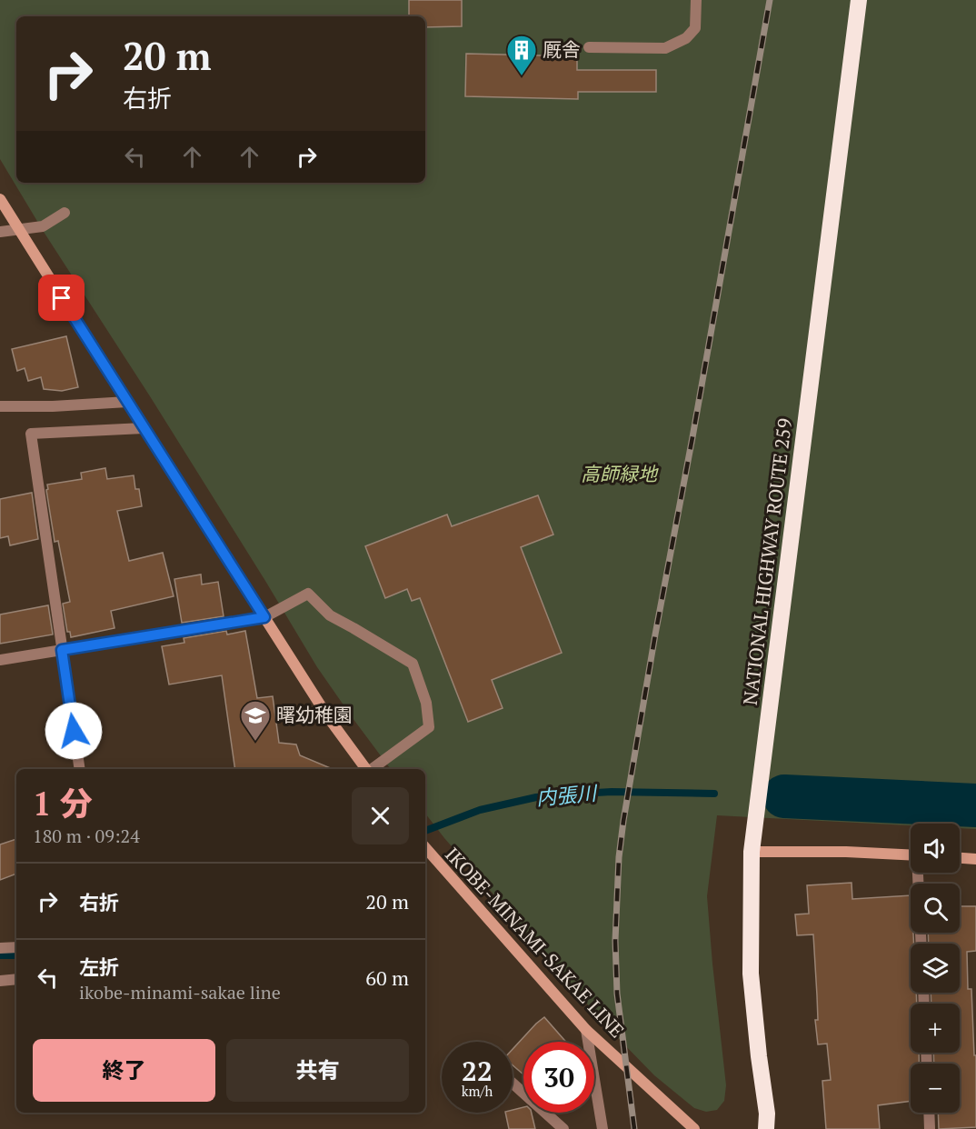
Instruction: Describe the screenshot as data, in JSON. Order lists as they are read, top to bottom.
{
  "streets": {
    "highway": ["NATIONAL HIGHWAY ROUTE 259"],
    "main road": ["IKOBE-MINAMI-SAKAE LINE"]
  },
  "water": ["内張川"],
  "parks": ["高師緑地"],
  "places": {
    "building": ["厩舎"],
    "school or university": ["曙幼稚園"]
  },
  "page": {
    "turn": ["20 m", "右折"],
    "heading": ["1 分", "180 m · 09:24"],
    "map_buttons": ["+", "−"],
    "list": [
      {
        "name": "右折",
        "value": "20 m"
      },
      {
        "name": "左折",
        "note": "ikobe-minami-sakae line",
        "value": "60 m"
      }
    ],
    "buttons": ["終了", "共有"],
    "speed": "22 km/h",
    "limit": "30"
  }
}
